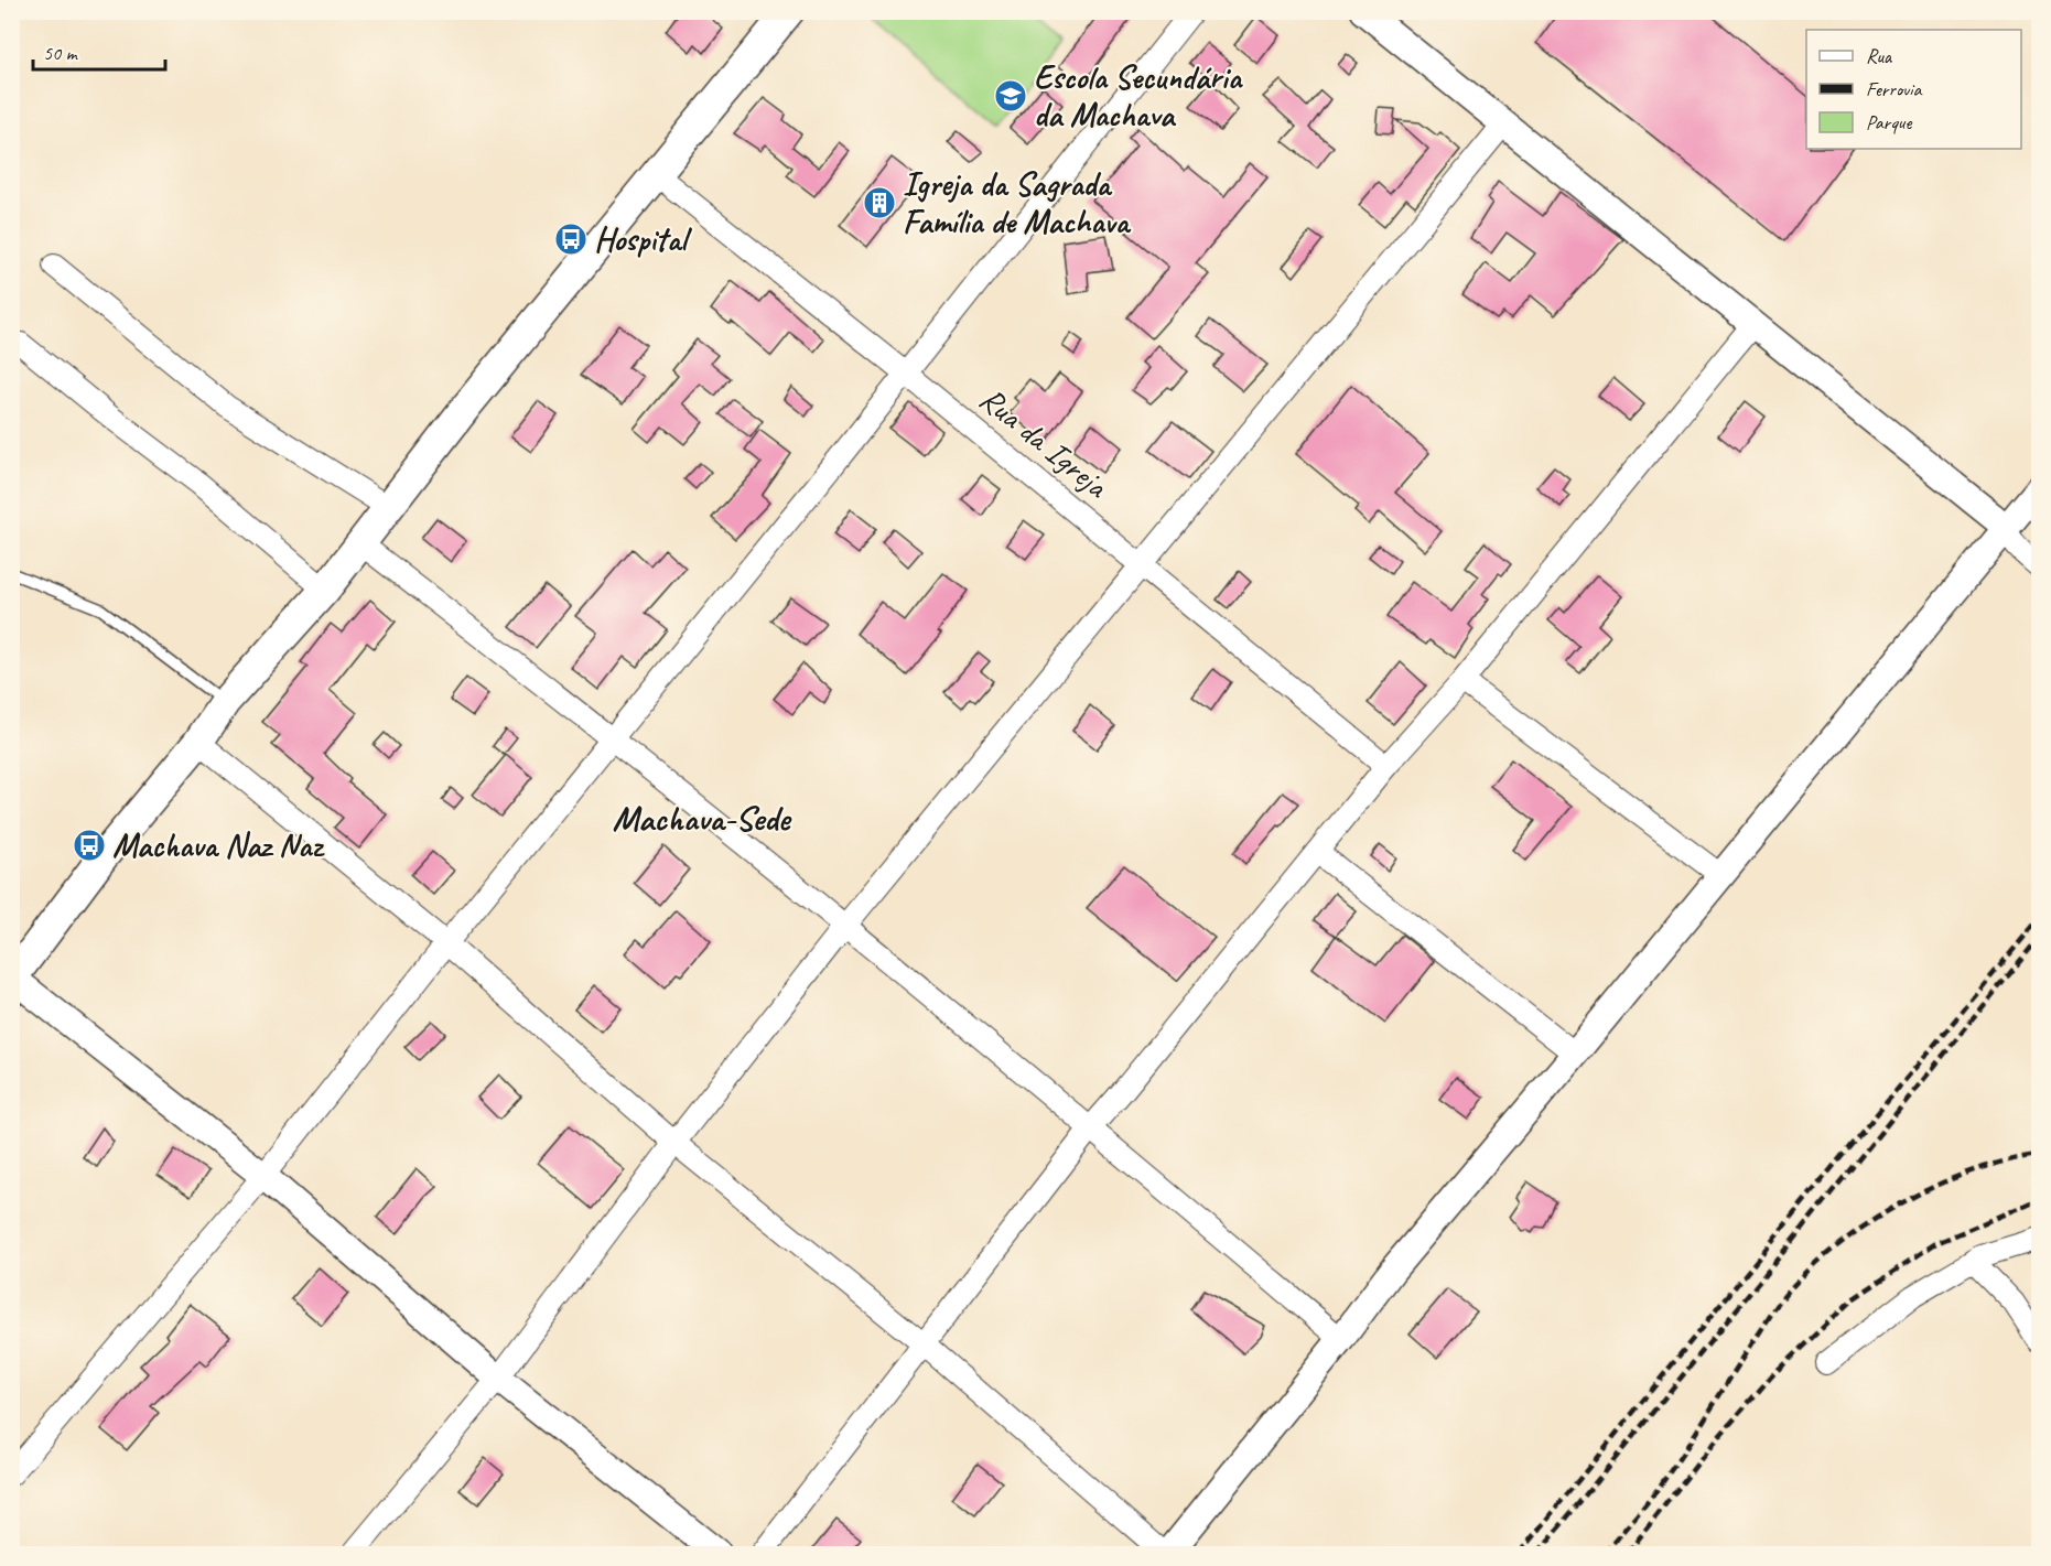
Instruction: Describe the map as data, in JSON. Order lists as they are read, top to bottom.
{
  "streets": {
    "street": ["Rua da Igreja"]
  },
  "districts": ["Machava-Sede"],
  "places": {
    "school or university": ["Escola Secundária da Machava"],
    "building": ["Igreja da Sagrada Família de Machava"],
    "bus stop": ["Hospital", "Machava Naz Naz"]
  },
  "legend": ["Rua", "Ferrovia", "Parque"],
  "scale_bar": "50 m"
}
